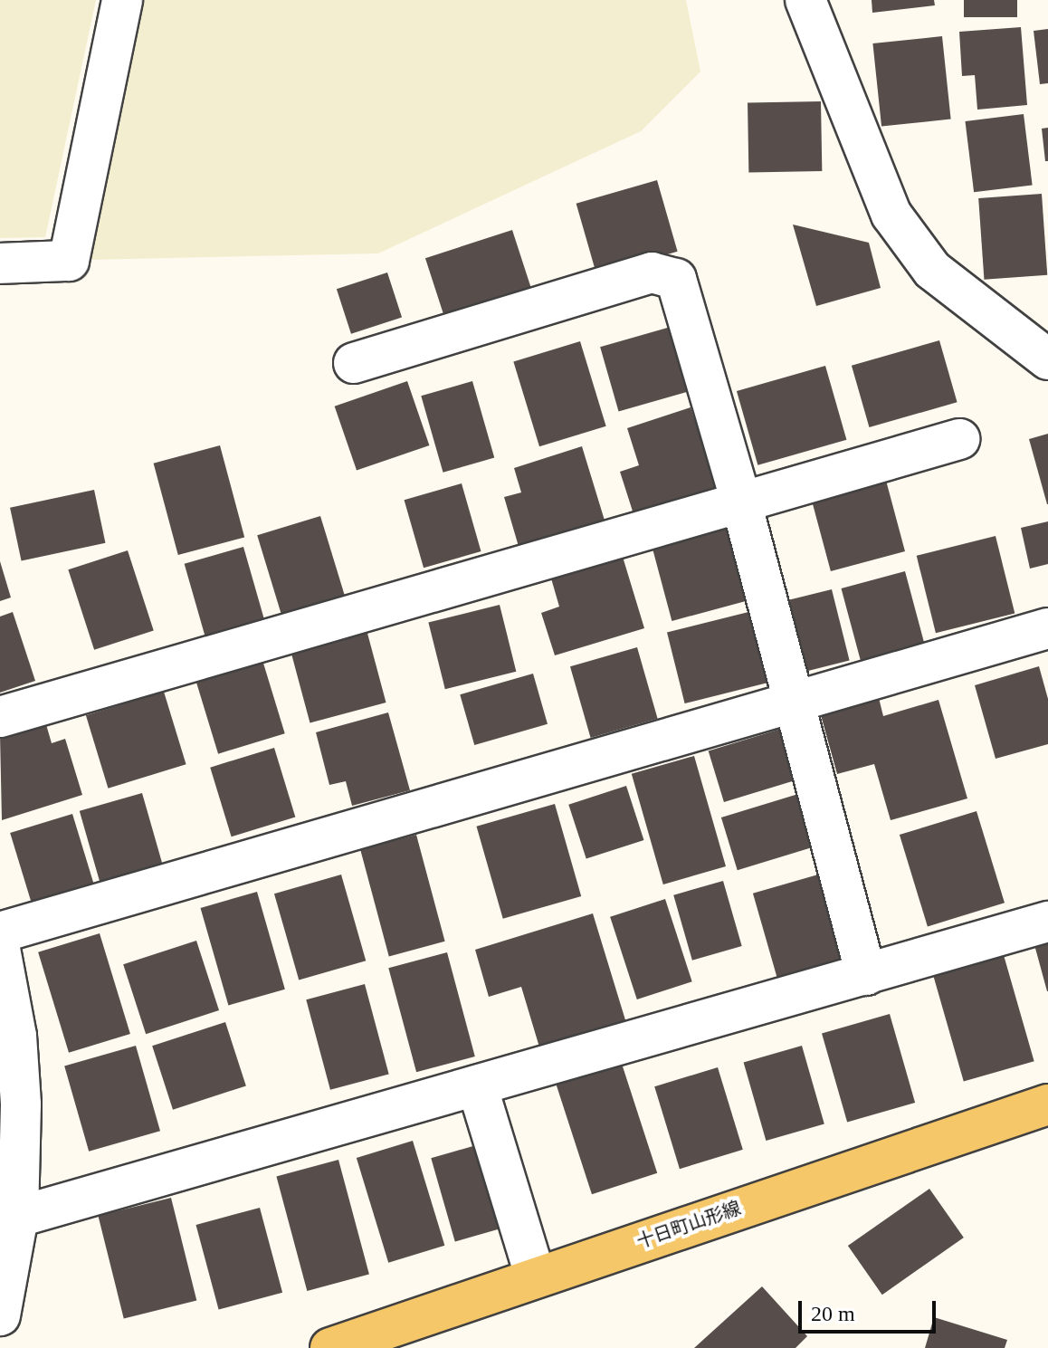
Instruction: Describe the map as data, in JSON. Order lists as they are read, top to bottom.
{
  "streets": {
    "main road": ["十日町山形線"]
  },
  "scale_bar": "20 m"
}
